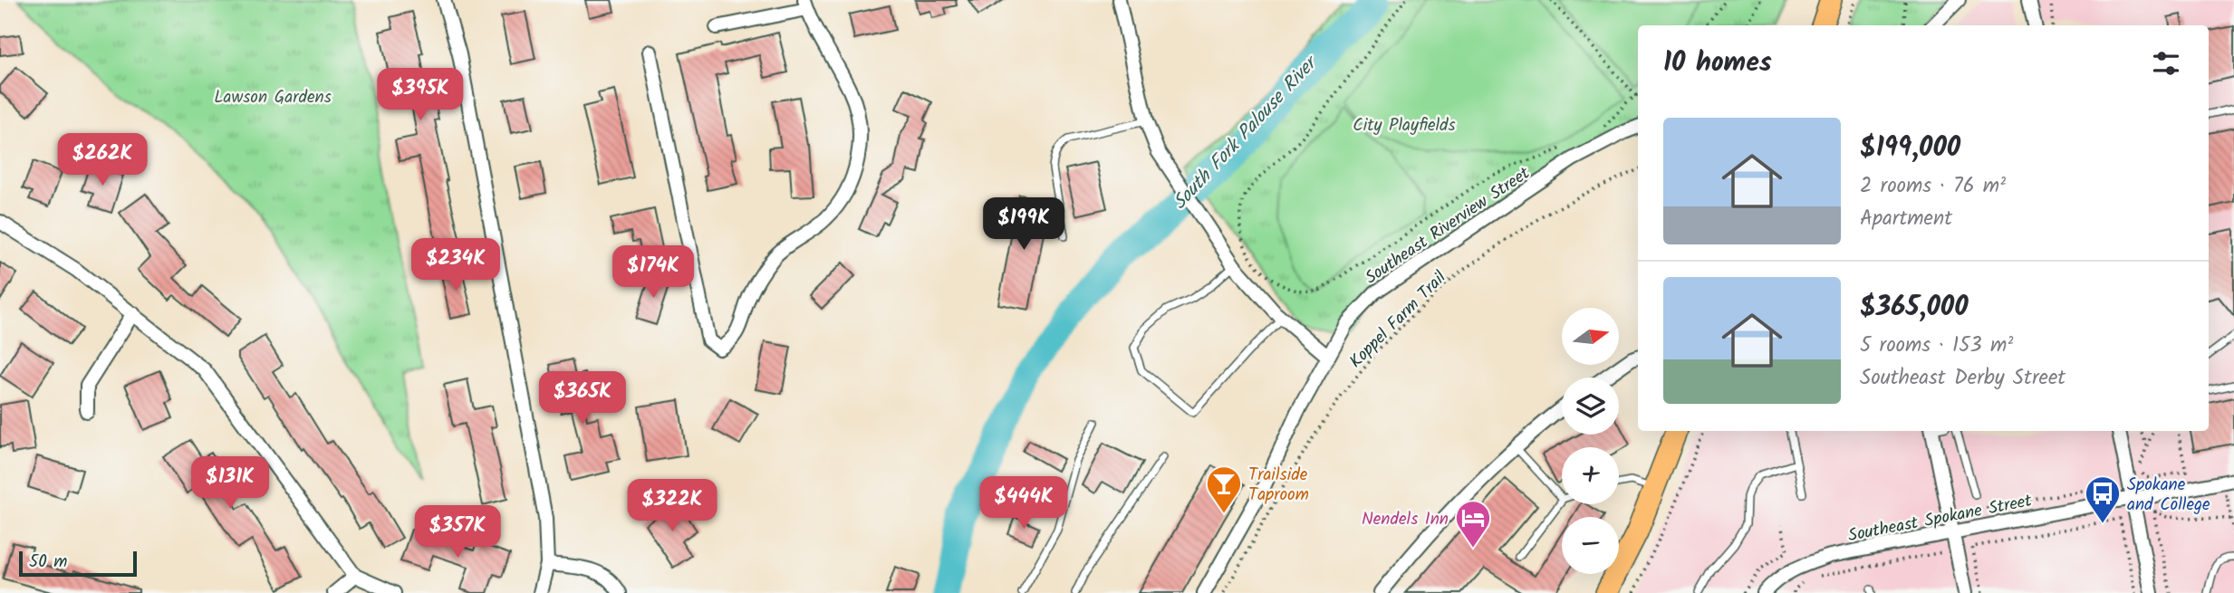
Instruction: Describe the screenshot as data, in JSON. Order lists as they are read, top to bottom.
{
  "streets": {
    "street": ["Southeast Riverview Street", "Southeast Spokane Street"],
    "path": ["Koppel Farm Trail"]
  },
  "water": ["South Fork Palouse River"],
  "parks": ["Lawson Gardens", "City Playfields"],
  "places": {
    "bar": ["Trailside Taproom"],
    "bus stop": ["Spokane and College"],
    "hotel": ["Nendels Inn"]
  },
  "scale_bar": "50 m",
  "north": "right",
  "page": {
    "heading": "10 homes",
    "price": [
      "$395K",
      "$262K",
      "$199K",
      "$234K",
      "$174K",
      "$365K",
      "$131K",
      "$444K",
      "$322K",
      "$357K"
    ],
    "list": [
      {
        "name": "$199,000",
        "note": "2 rooms · 76 m² · Apartment"
      },
      {
        "name": "$365,000",
        "note": "5 rooms · 153 m² · Southeast Derby Street"
      }
    ],
    "map_buttons": ["+", "−"],
    "scale": "50 m"
  }
}
